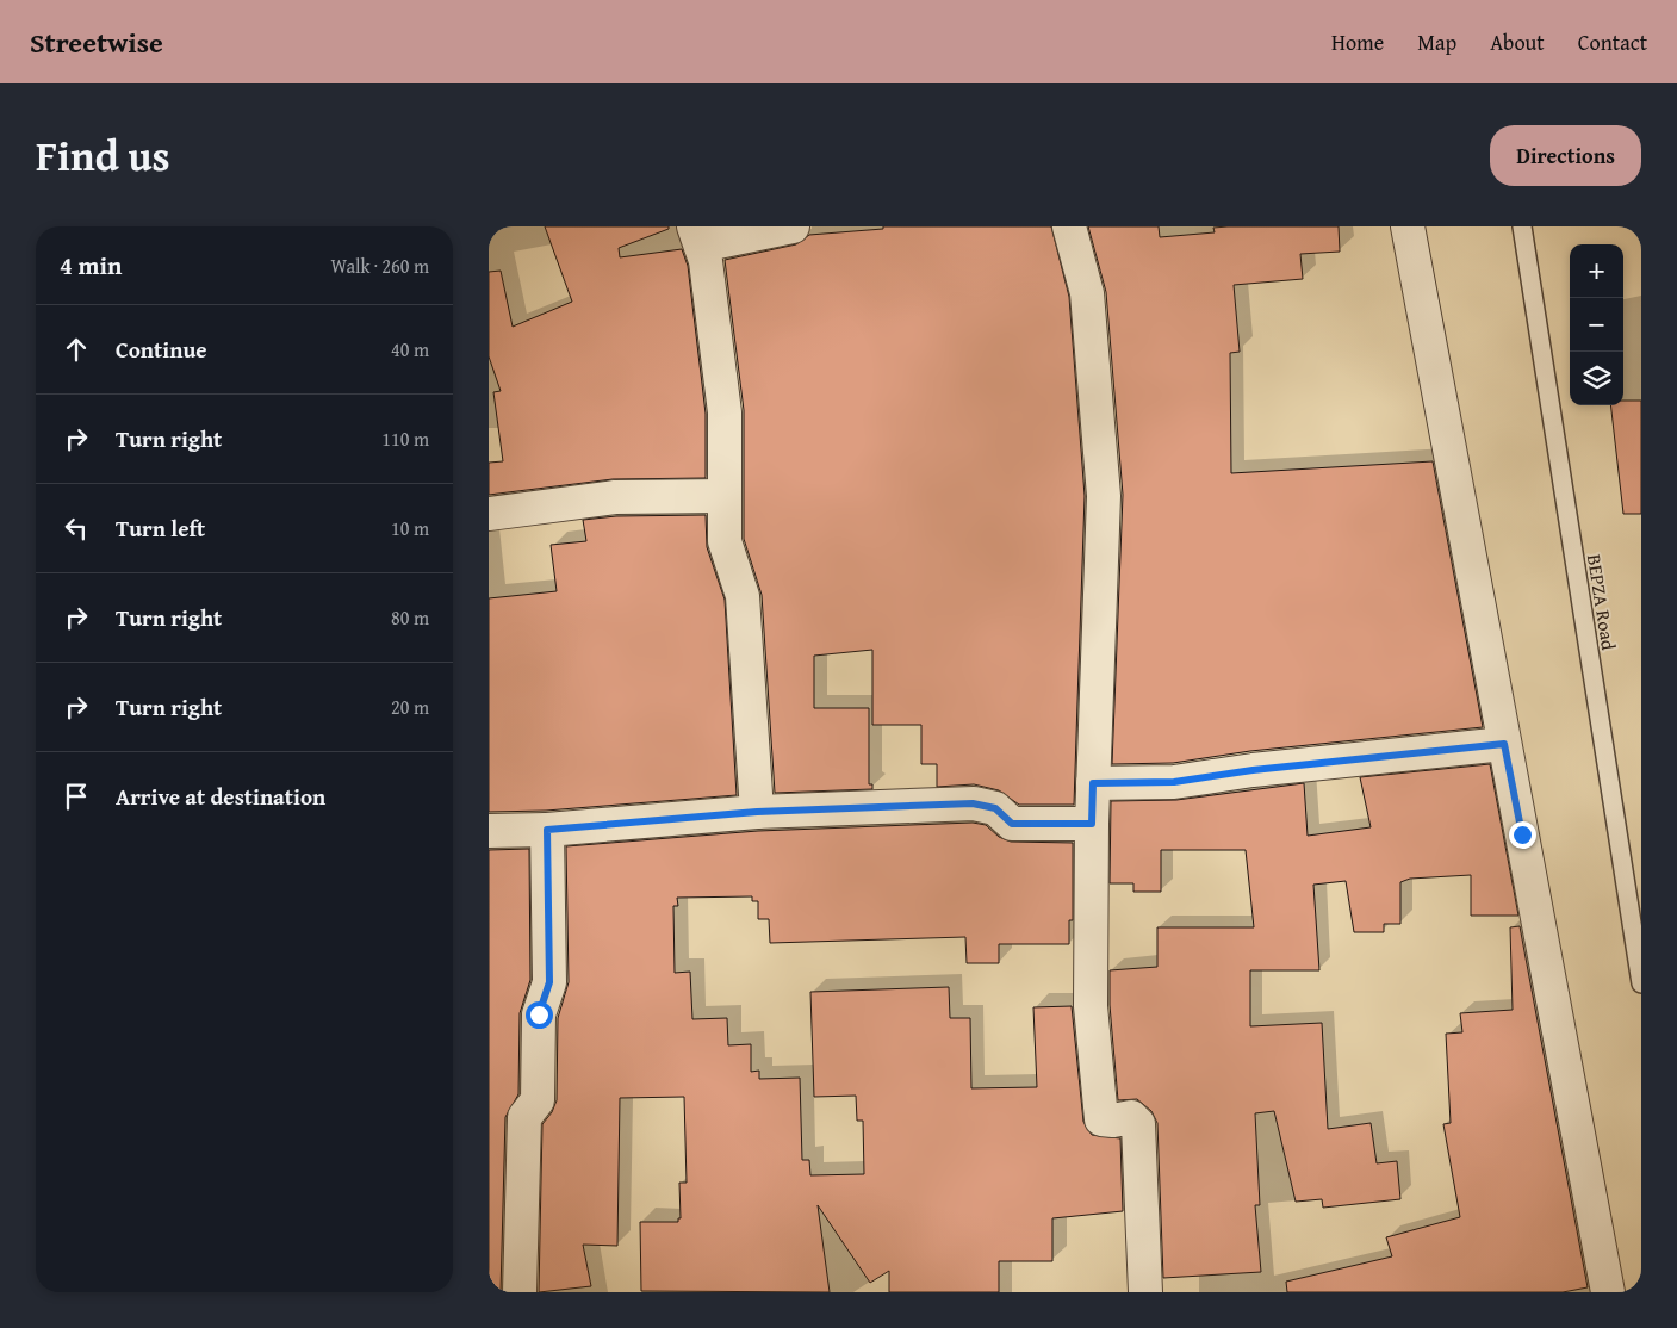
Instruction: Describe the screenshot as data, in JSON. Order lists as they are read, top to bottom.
{
  "streets": {
    "lane": ["BEPZA Road"]
  },
  "page": {
    "header": "Streetwise",
    "nav": [
      "Home",
      "Map",
      "About",
      "Contact"
    ],
    "title": "Find us",
    "buttons": "Directions",
    "heading": ["4 min", "Walk · 260 m"],
    "map_buttons": ["+", "−"],
    "list": [
      ["Continue", "40 m"],
      ["Turn right", "110 m"],
      ["Turn left", "10 m"],
      ["Turn right", "80 m"],
      ["Turn right", "20 m"],
      "Arrive at destination"
    ]
  }
}
